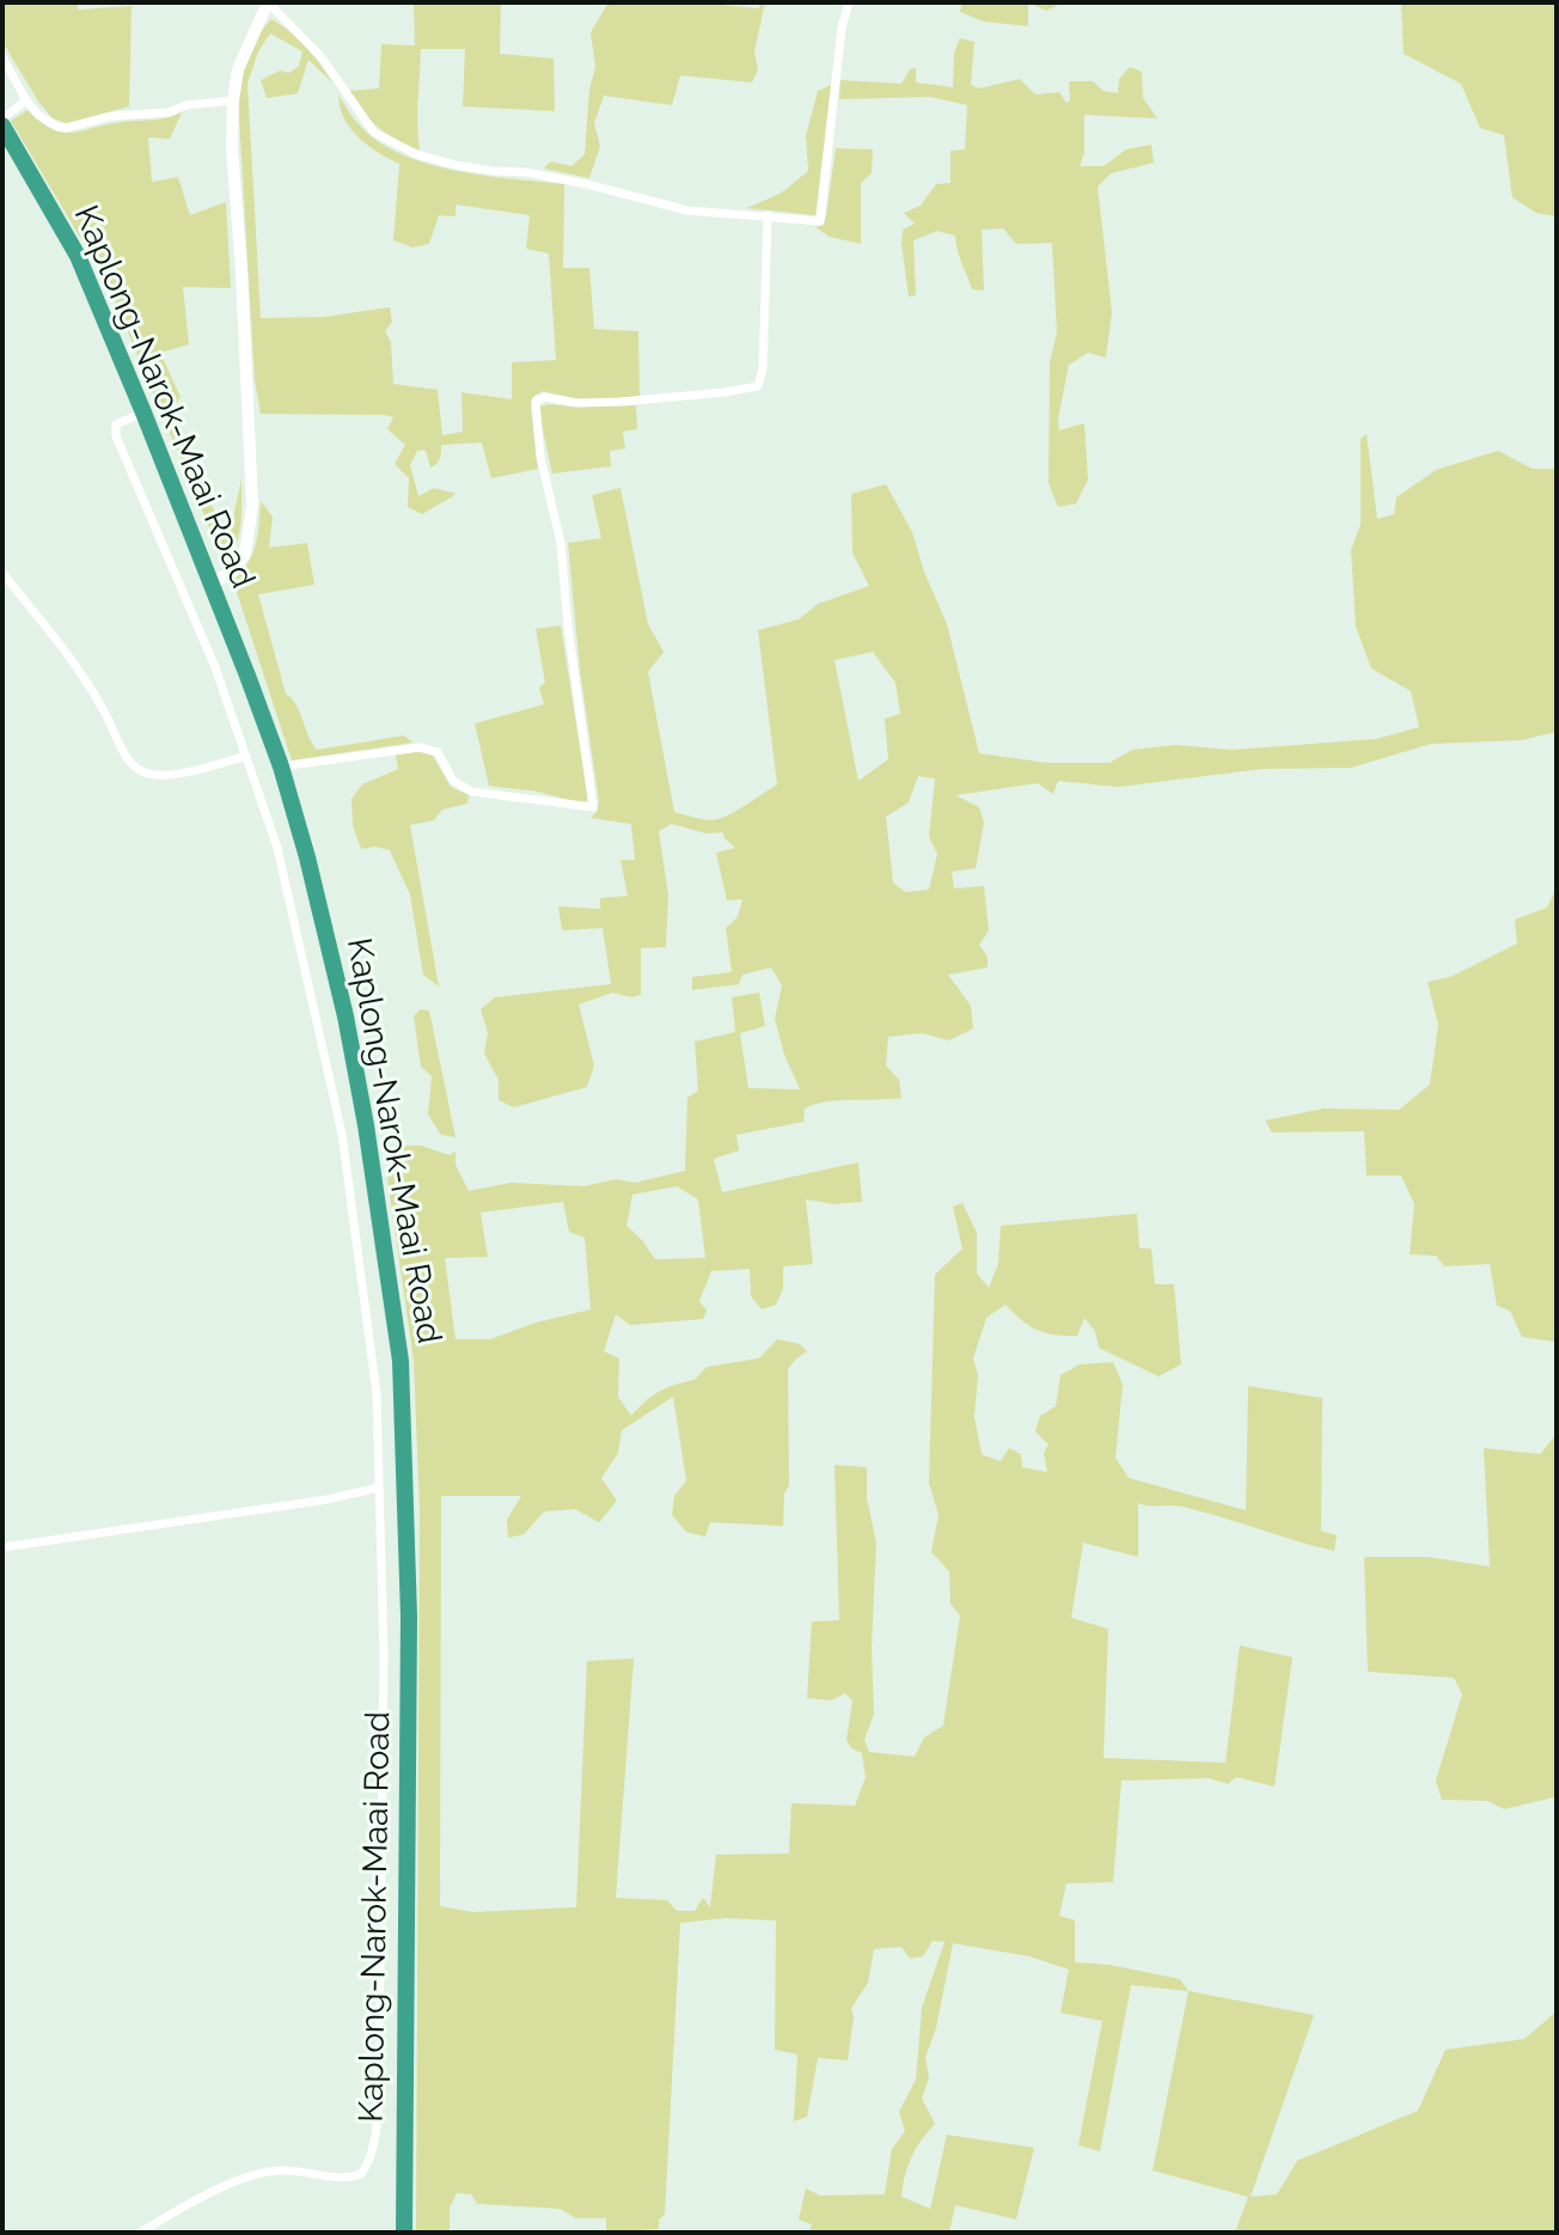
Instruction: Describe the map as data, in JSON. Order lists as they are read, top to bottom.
{
  "streets": {
    "highway": ["Kaplong-Narok-Maai Road"]
  }
}
